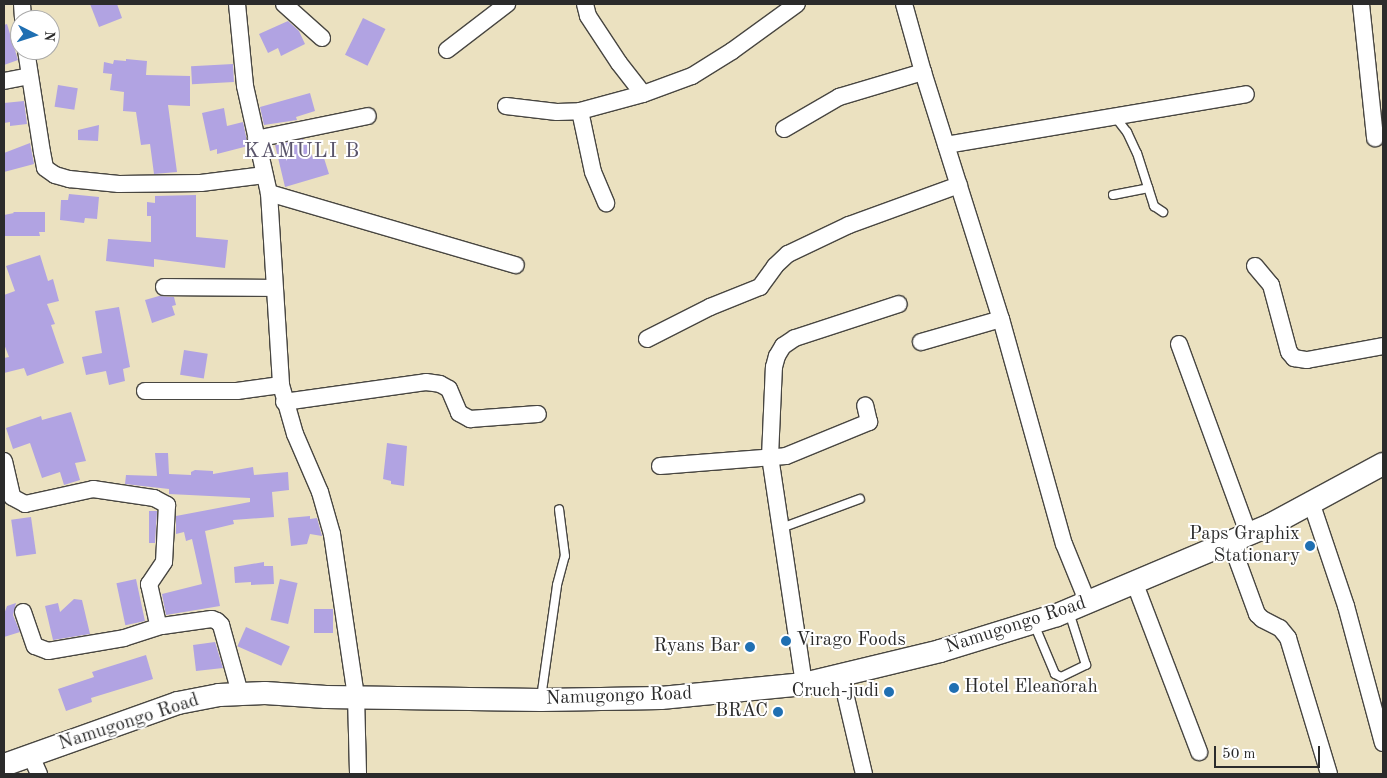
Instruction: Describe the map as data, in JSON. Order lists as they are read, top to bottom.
{
  "streets": {
    "main road": ["Namugongo Road"]
  },
  "districts": ["KAMULI B"],
  "places": [
    "Paps Graphix Stationary",
    "Virago Foods",
    "Ryans Bar",
    "Hotel Eleanorah",
    "Cruch-judi",
    "BRAC"
  ],
  "scale_bar": "50 m",
  "north": "right"
}
